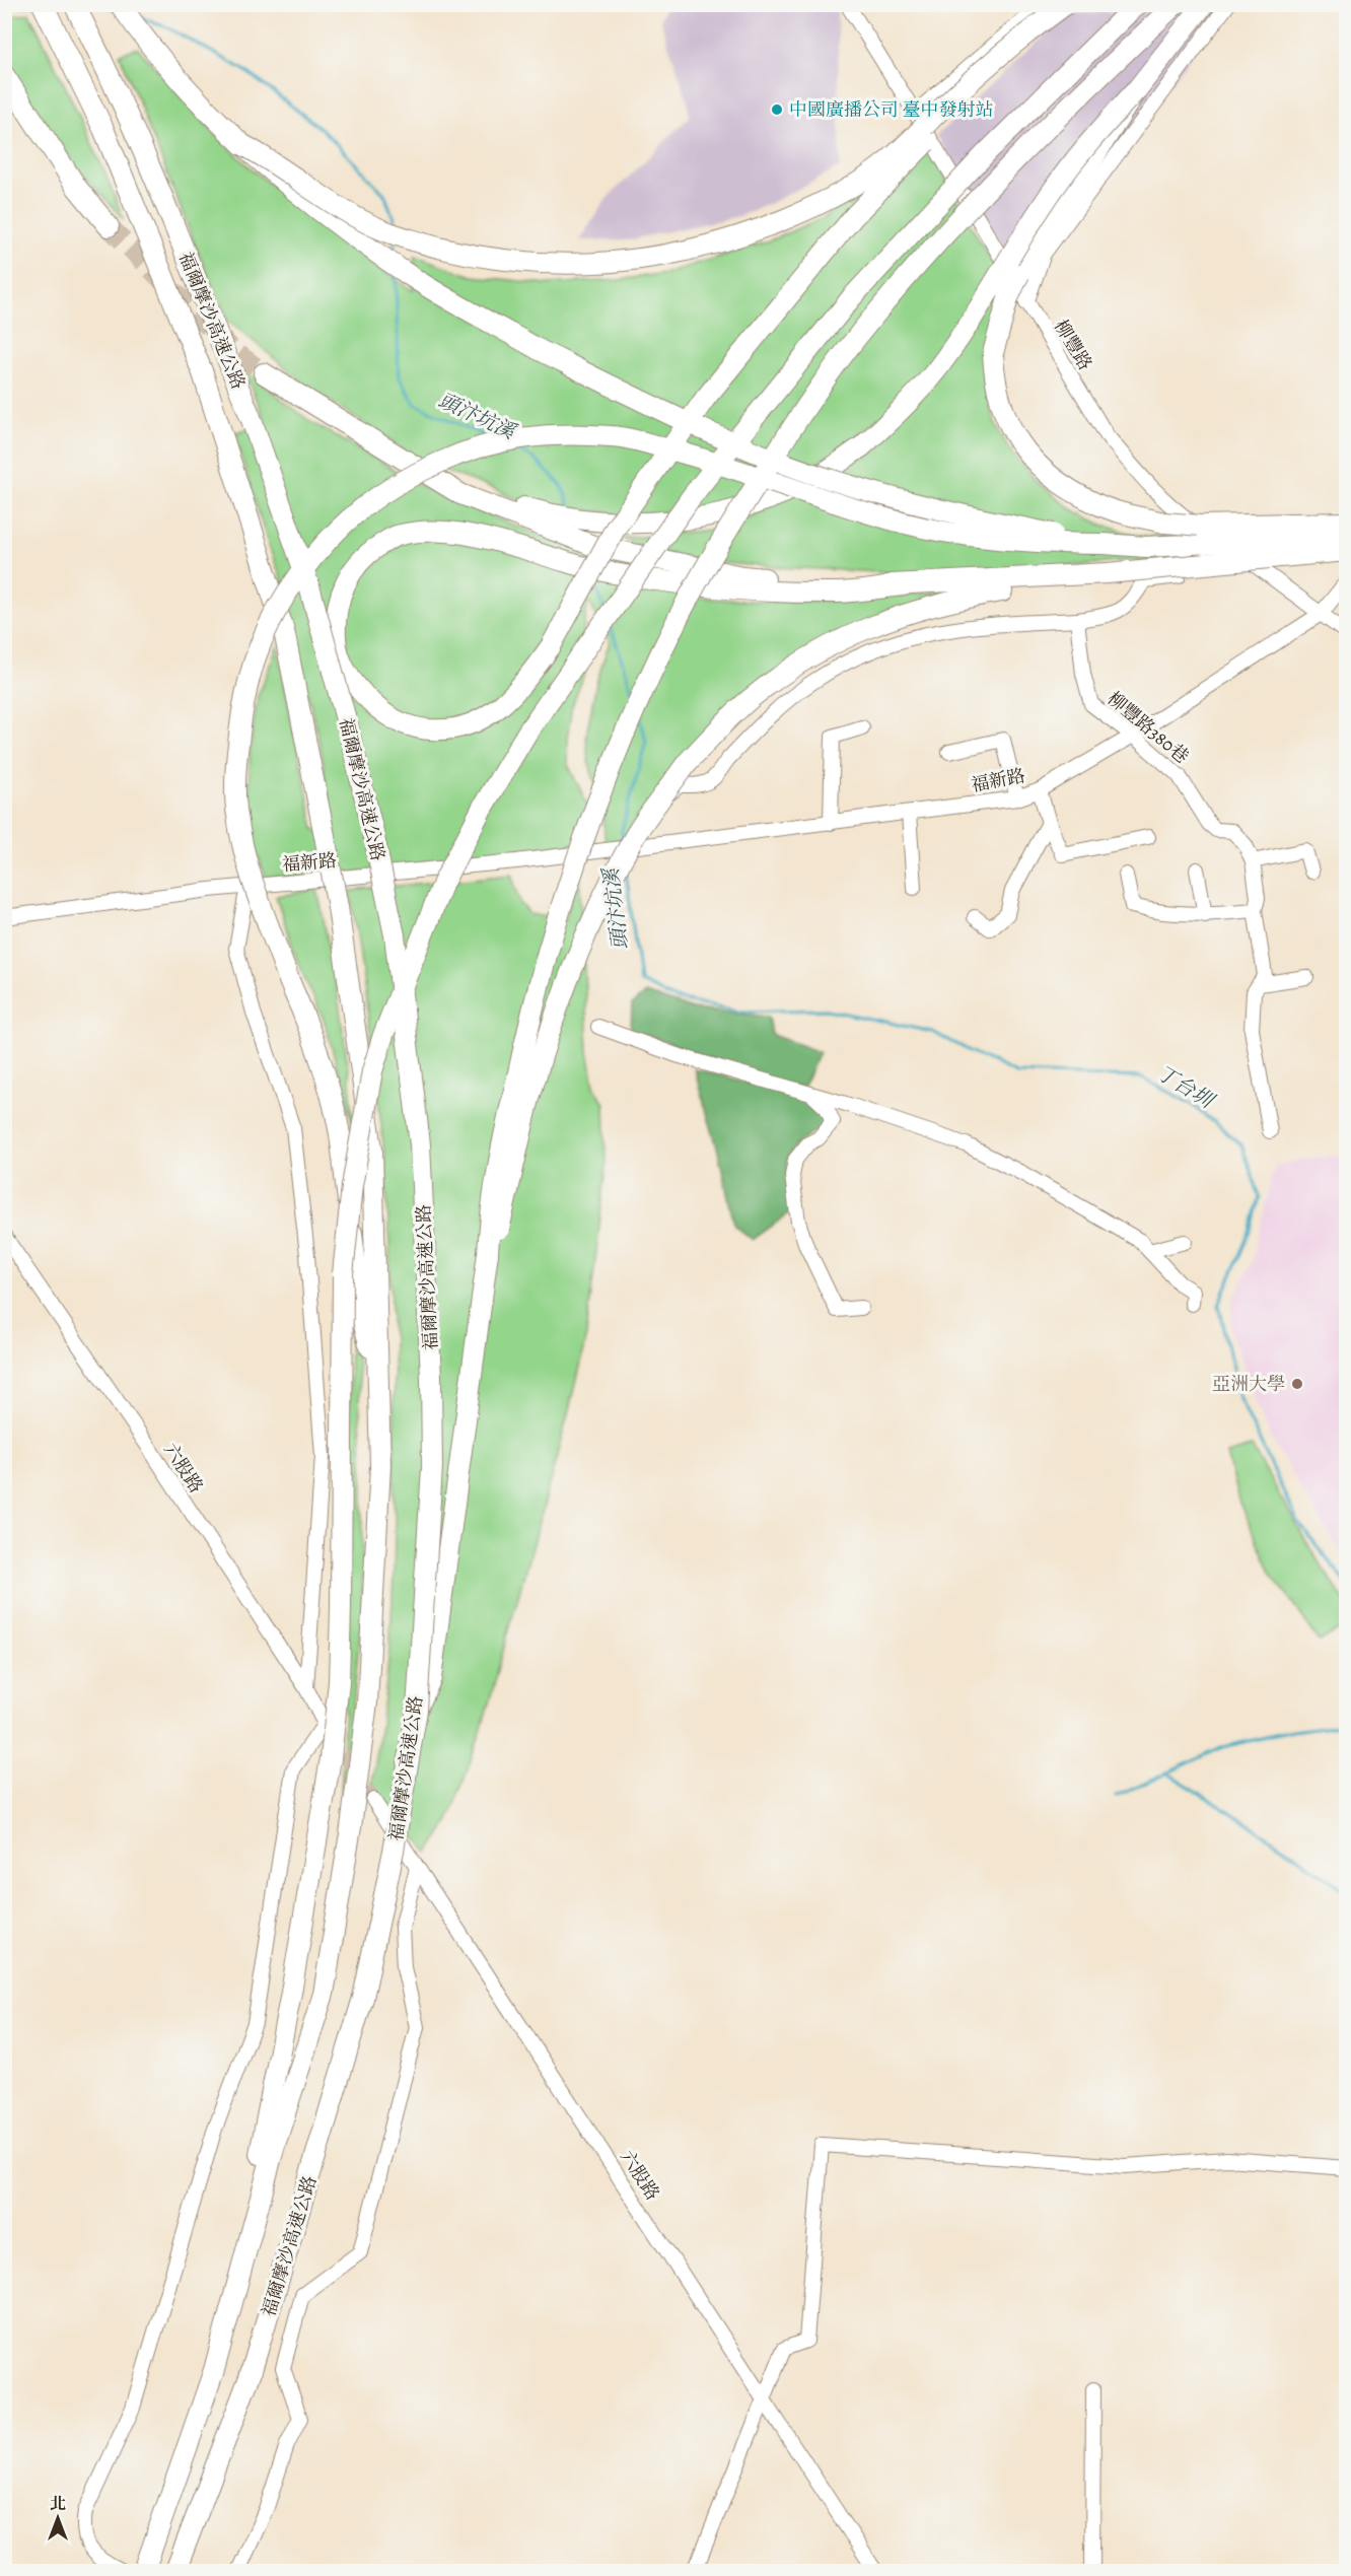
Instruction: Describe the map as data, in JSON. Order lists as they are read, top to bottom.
{
  "streets": {
    "highway": ["福爾摩沙高速公路"],
    "street": [
      "柳豐路",
      "柳豐路380巷",
      "福新路",
      "六股路"
    ]
  },
  "crossings": [
    ["柳豐路", "福新路"],
    ["柳豐路380巷", "福新路"]
  ],
  "water": ["頭汴坑溪", "丁台圳"],
  "places": ["中國廣播公司 臺中發射站", "亞洲大學"],
  "north": "top"
}
